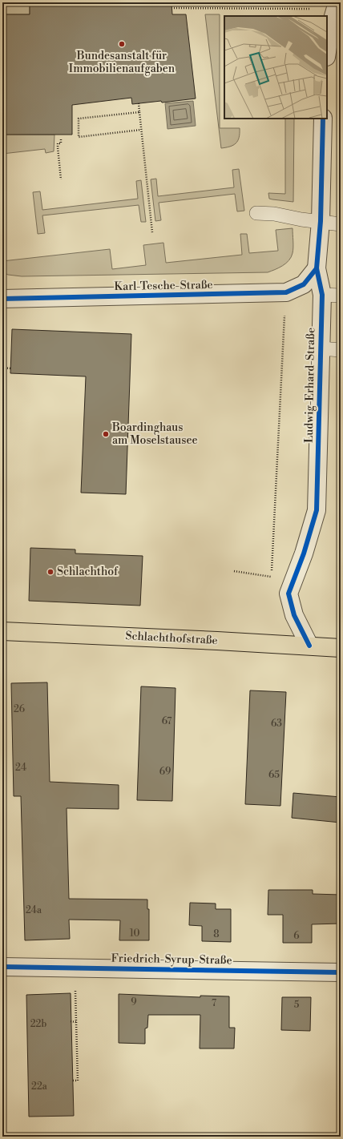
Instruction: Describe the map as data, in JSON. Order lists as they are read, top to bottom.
{
  "streets": {
    "main road": ["Schlachthofstraße"],
    "street": ["Karl-Tesche-Straße", "Ludwig-Erhard-Straße", "Friedrich-Syrup-Straße"]
  },
  "crossings": [
    ["Karl-Tesche-Straße", "Ludwig-Erhard-Straße"],
    ["Ludwig-Erhard-Straße", "Schlachthofstraße"]
  ],
  "places": ["Bundesanstalt für Immobilienaufgaben", "Boardinghaus am Moselstausee", "Schlachthof"],
  "house_numbers": [
    "26",
    "67",
    "63",
    "24",
    "69",
    "65",
    "24a",
    "10",
    "8",
    "6",
    "9",
    "7",
    "5",
    "22b",
    "22a"
  ]
}
